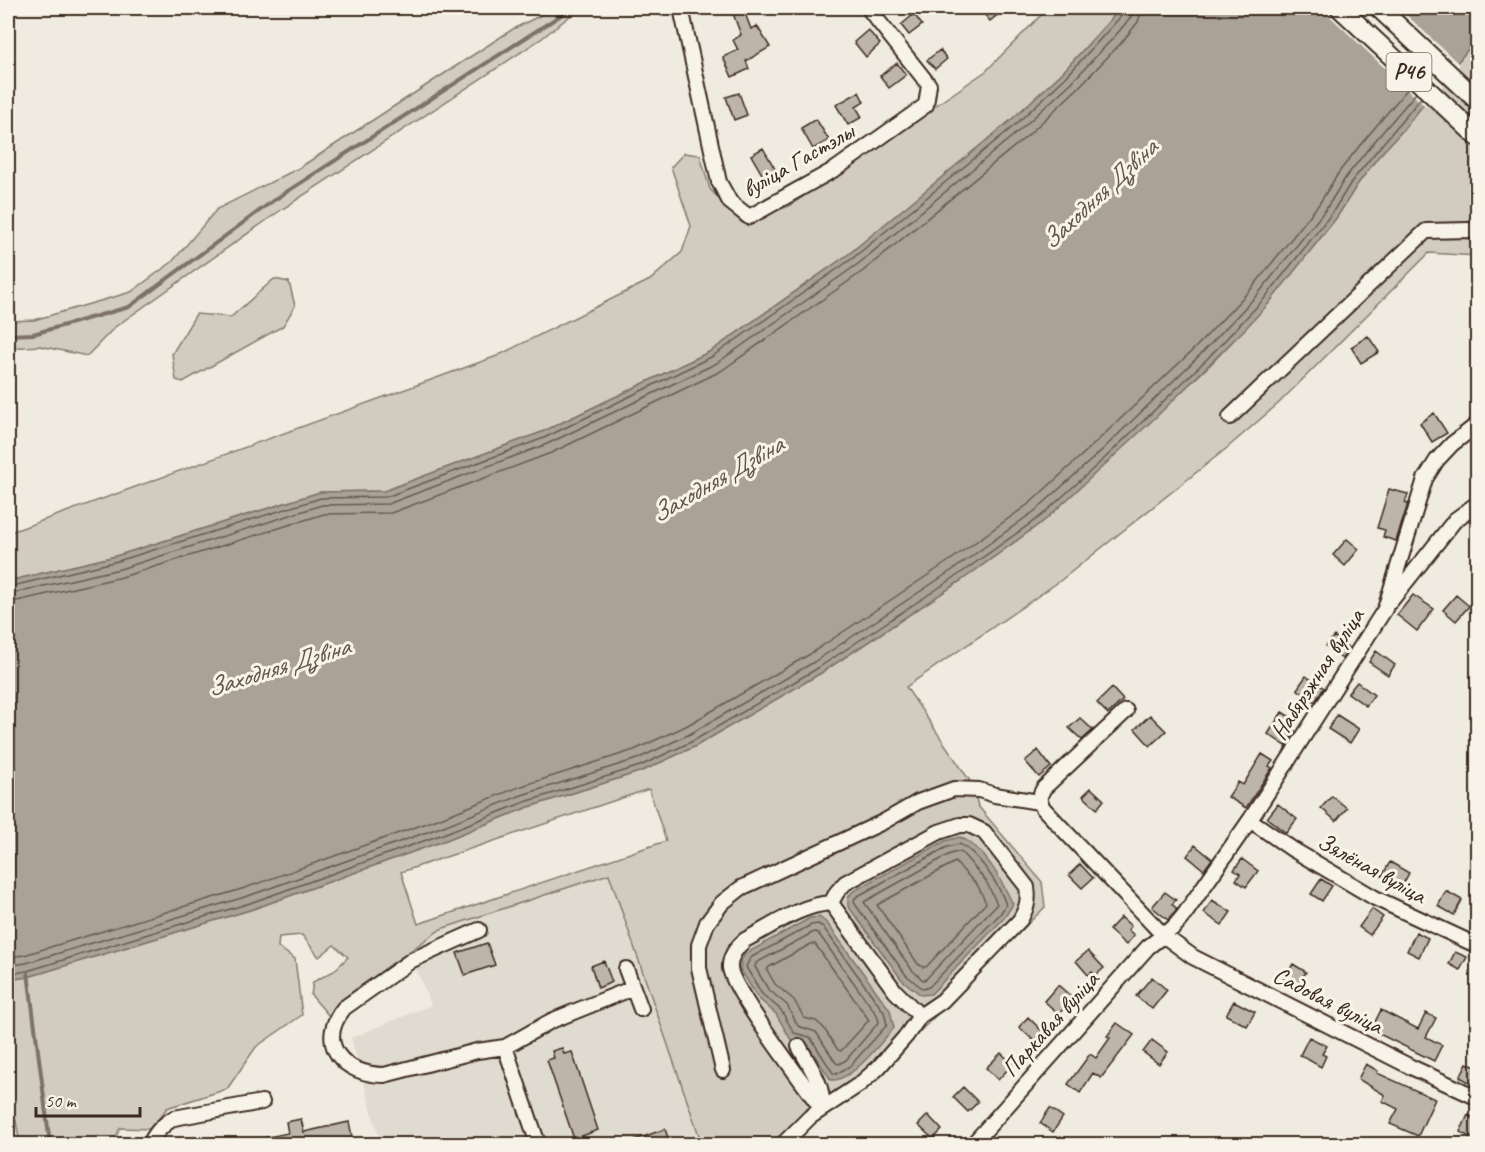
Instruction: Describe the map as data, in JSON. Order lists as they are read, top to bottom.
{
  "streets": {
    "main road": ["Р46"],
    "street": [
      "вуліца Гастэлы",
      "Набярэжная вуліца",
      "Зялёная вуліца",
      "Садовая вуліца",
      "Паркавая вуліца"
    ]
  },
  "crossings": [
    ["Набярэжная вуліца", "Зялёная вуліца"],
    ["Набярэжная вуліца", "Садовая вуліца"],
    ["Набярэжная вуліца", "Паркавая вуліца"],
    ["Садовая вуліца", "Паркавая вуліца"]
  ],
  "water": ["Заходняя Дзвіна"],
  "scale_bar": "50 m"
}
